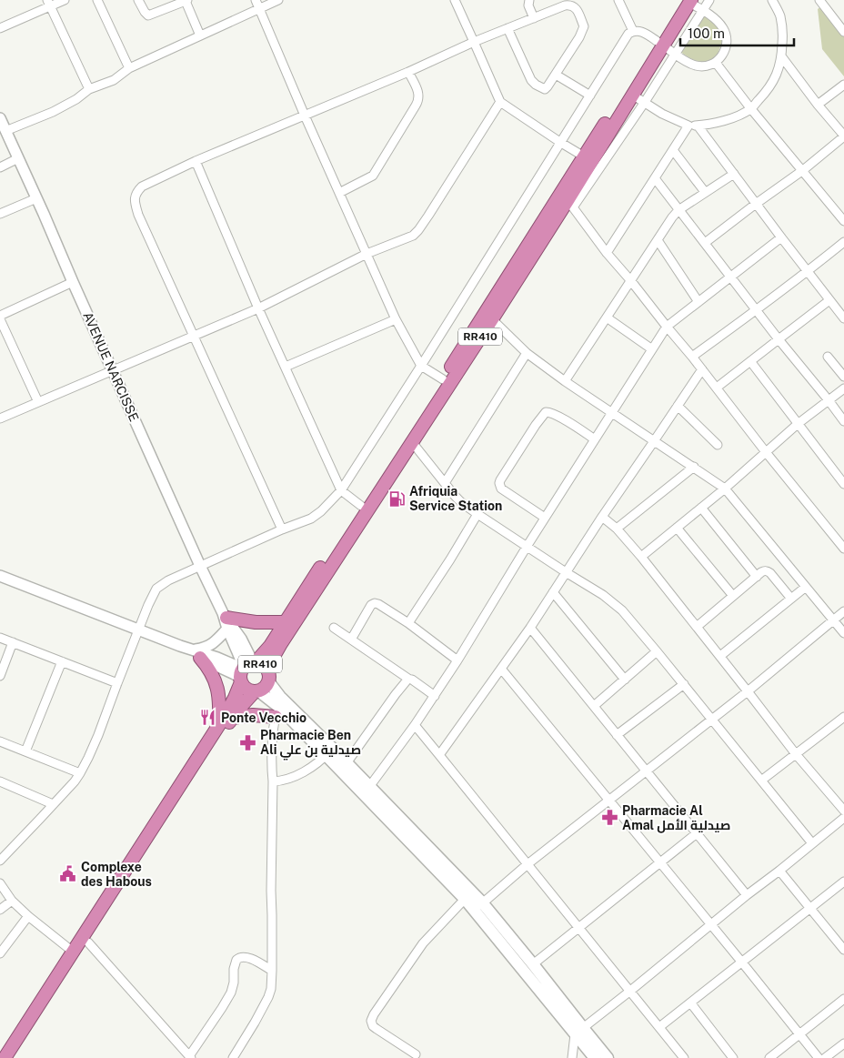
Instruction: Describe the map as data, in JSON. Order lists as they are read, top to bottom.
{
  "streets": {
    "highway": ["RR410"],
    "street": ["AVENUE NARCISSE"]
  },
  "crossings": [
    ["RR410", "AVENUE NARCISSE"]
  ],
  "places": {
    "fuel station": ["Afriquia Service Station"],
    "restaurant": ["Ponte Vecchio"],
    "pharmacy": ["Pharmacie Ben Ali صيدلية بن علي", "Pharmacie Al Amal صيدلية الأمل"],
    "public building": ["Complexe des Habous"]
  },
  "scale_bar": "100 m"
}
